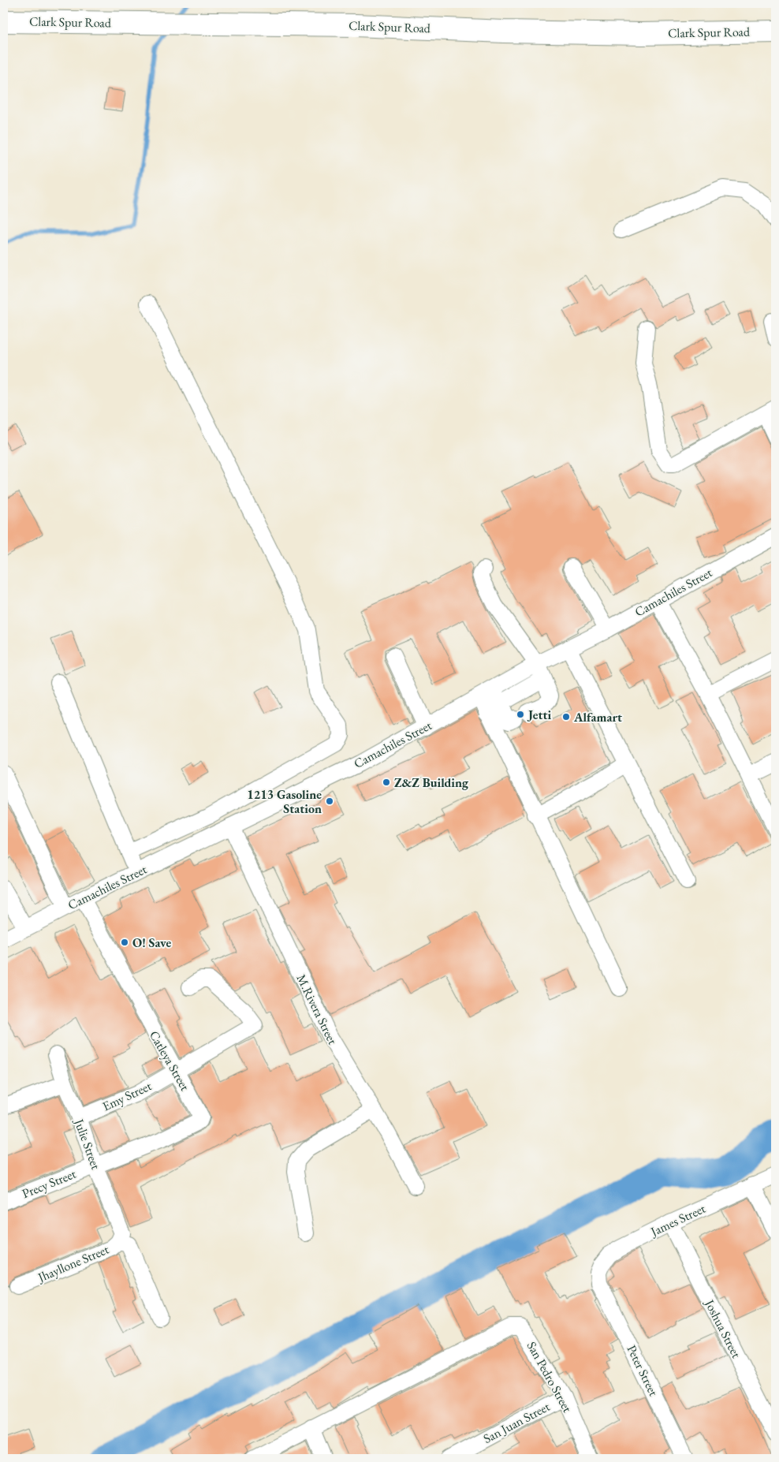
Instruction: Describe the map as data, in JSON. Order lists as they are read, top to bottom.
{
  "streets": {
    "highway": ["Clark Spur Road"],
    "street": [
      "Camachiles Street",
      "M.Rivera Street",
      "Catleya Street",
      "Emy Street",
      "Julie Street",
      "Precy Street",
      "James Street",
      "Jhayllone Street",
      "Joshua Street",
      "Peter Street",
      "San Pedro Street",
      "San Juan Street"
    ]
  },
  "crossings": [
    ["Camachiles Street", "M.Rivera Street"],
    ["Camachiles Street", "Catleya Street"],
    ["Catleya Street", "Emy Street"],
    ["Catleya Street", "Julie Street"],
    ["Catleya Street", "Precy Street"],
    ["Emy Street", "Julie Street"],
    ["Julie Street", "Precy Street"],
    ["Julie Street", "Jhayllone Street"],
    ["James Street", "Joshua Street"],
    ["James Street", "Peter Street"],
    ["San Pedro Street", "San Juan Street"]
  ],
  "places": [
    "Jetti",
    "Alfamart",
    "Z&Z Building",
    "1213 Gasoline Station",
    "O! Save"
  ]
}
